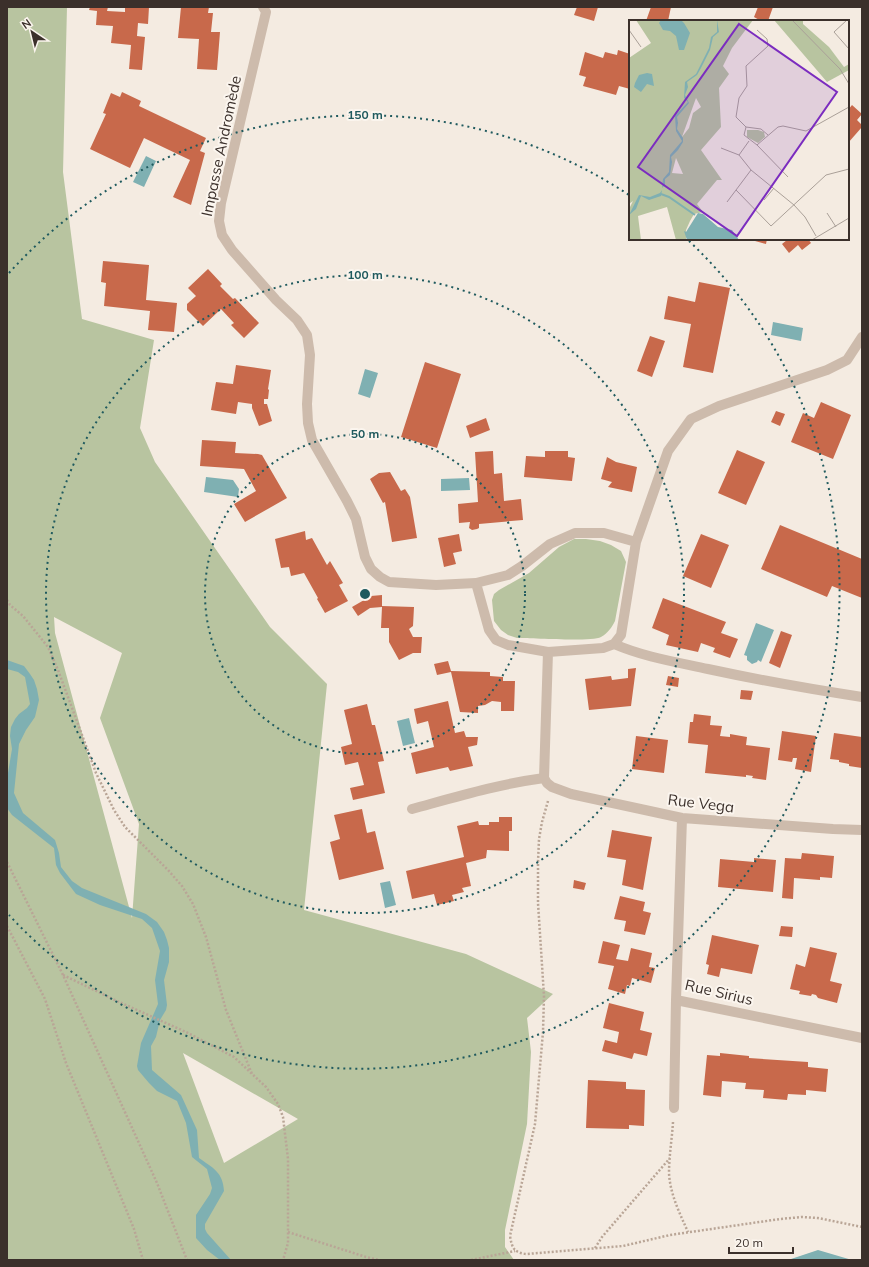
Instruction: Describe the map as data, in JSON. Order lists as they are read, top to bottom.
{
  "streets": {
    "street": ["Impasse Andromède", "Rue Vega", "Rue Sirius"]
  },
  "crossings": [
    ["Rue Vega", "Rue Sirius"]
  ],
  "scale_bar": "20 m",
  "north": "top left",
  "rings": ["150 m", "100 m", "50 m"]
}
